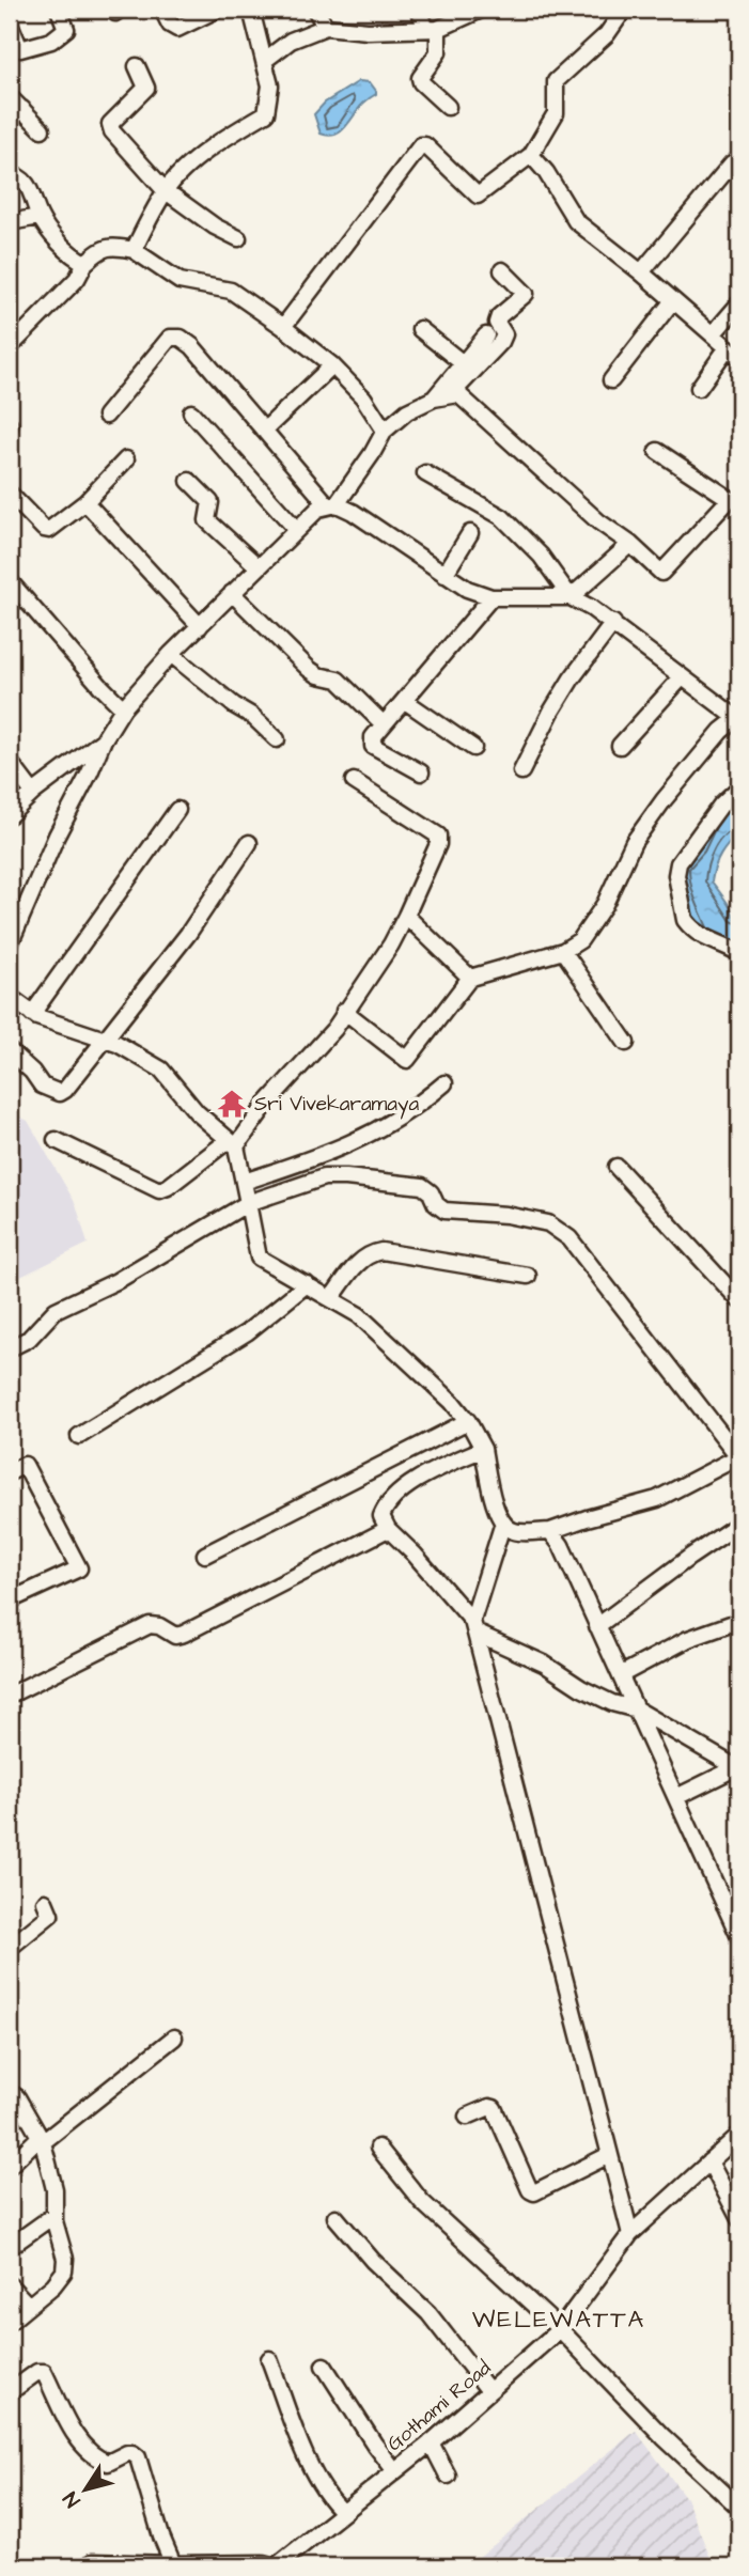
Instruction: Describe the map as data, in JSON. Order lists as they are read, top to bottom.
{
  "streets": {
    "street": ["Gothami Road"]
  },
  "districts": ["WELEWATTA"],
  "places": {
    "temple": ["Sri Vivekaramaya"]
  },
  "north": "bottom left"
}
